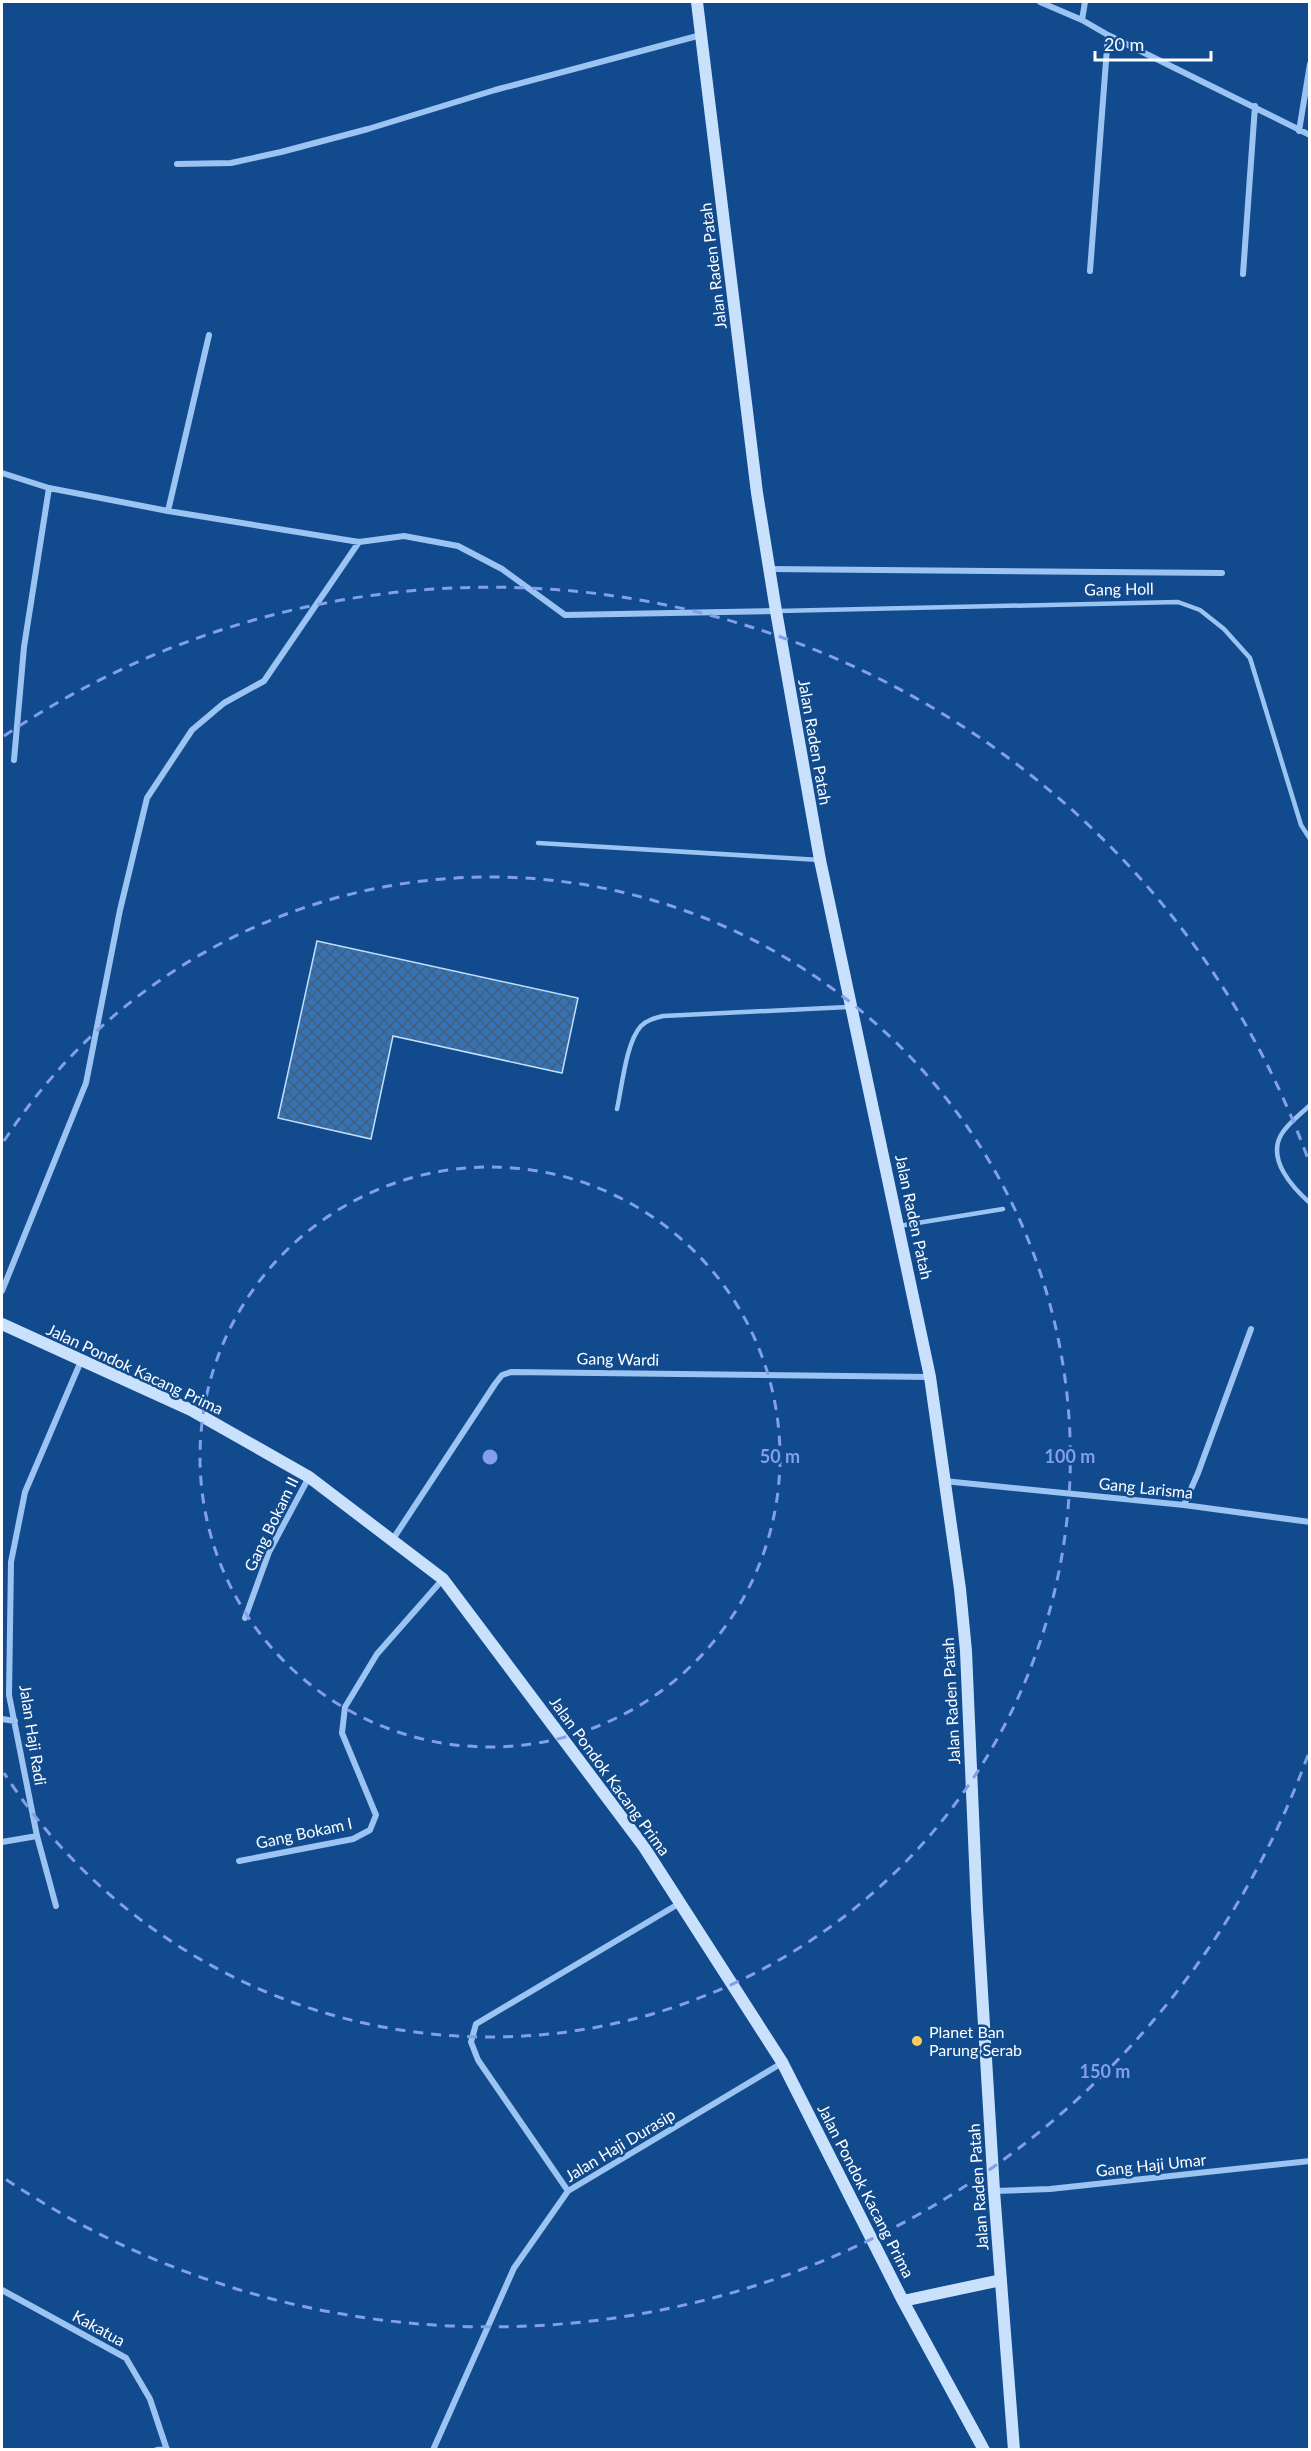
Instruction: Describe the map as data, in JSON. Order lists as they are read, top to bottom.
{
  "streets": {
    "main road": ["Jalan Raden Patah", "Jalan Pondok Kacang Prima"],
    "street": [
      "Gang Holl",
      "Gang Wardi",
      "Gang Larisma",
      "Gang Bokam II",
      "Jalan Haji Radi",
      "Gang Bokam I",
      "Jalan Haji Durasip",
      "Gang Haji Umar",
      "Kakatua"
    ]
  },
  "crossings": [
    ["Jalan Raden Patah", "Gang Holl"],
    ["Jalan Raden Patah", "Gang Wardi"],
    ["Jalan Raden Patah", "Gang Larisma"],
    ["Jalan Raden Patah", "Gang Haji Umar"],
    ["Gang Wardi", "Jalan Pondok Kacang Prima"],
    ["Jalan Pondok Kacang Prima", "Gang Bokam II"],
    ["Jalan Pondok Kacang Prima", "Jalan Haji Radi"],
    ["Jalan Pondok Kacang Prima", "Gang Bokam I"],
    ["Jalan Pondok Kacang Prima", "Jalan Haji Durasip"]
  ],
  "places": ["Planet Ban Parung Serab"],
  "scale_bar": "20 m",
  "rings": ["50 m", "100 m", "150 m"]
}
